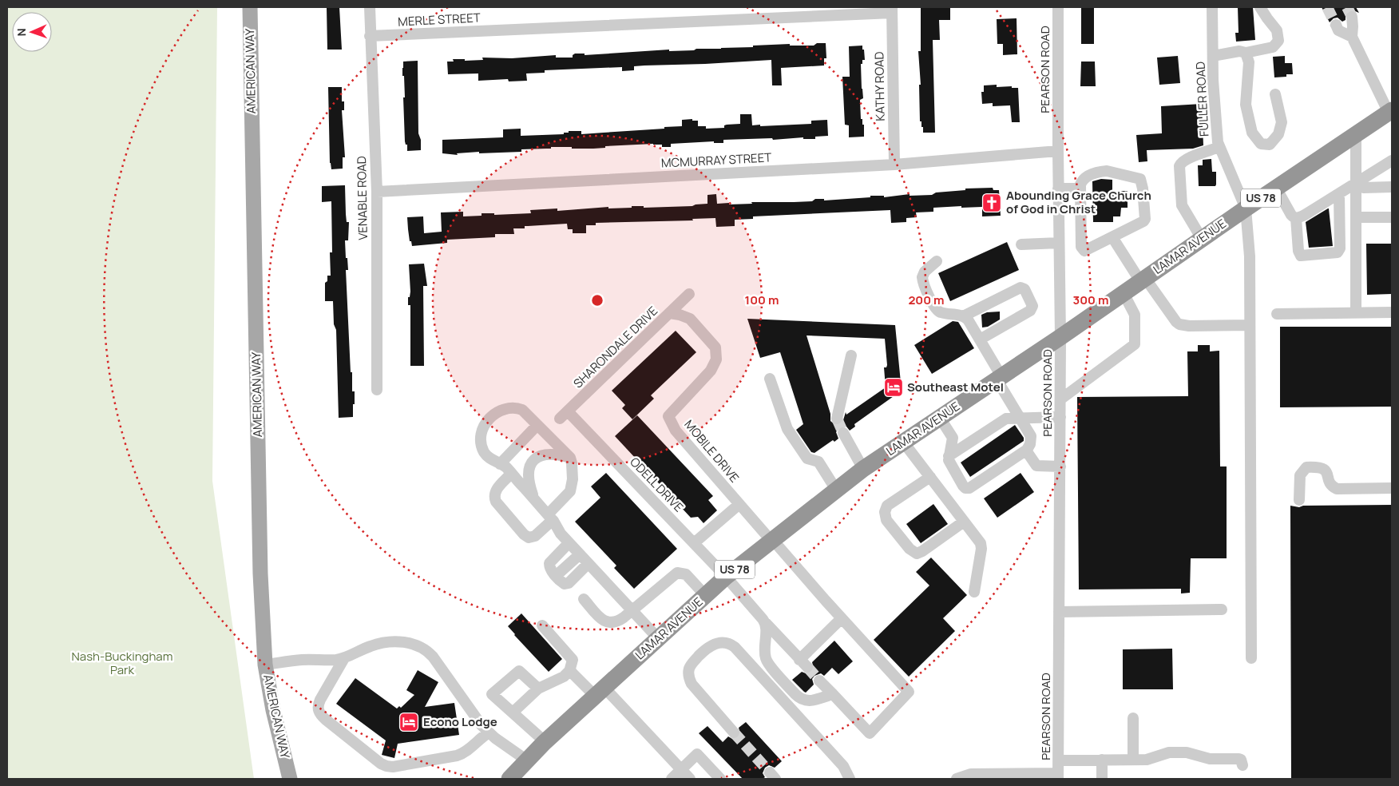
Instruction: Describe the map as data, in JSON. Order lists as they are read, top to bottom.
{
  "streets": {
    "highway": ["US 78", "LAMAR AVENUE"],
    "main road": ["AMERICAN WAY"],
    "street": [
      "MERLE STREET",
      "PEARSON ROAD",
      "KATHY ROAD",
      "FULLER ROAD",
      "MCMURRAY STREET",
      "VENABLE ROAD",
      "SHARONDALE DRIVE",
      "MOBILE DRIVE",
      "ODELL DRIVE"
    ]
  },
  "crossings": [
    ["MERLE STREET", "KATHY ROAD"],
    ["MERLE STREET", "VENABLE ROAD"],
    ["PEARSON ROAD", "MCMURRAY STREET"],
    ["PEARSON ROAD", "LAMAR AVENUE"],
    ["KATHY ROAD", "MCMURRAY STREET"],
    ["FULLER ROAD", "LAMAR AVENUE"],
    ["MCMURRAY STREET", "VENABLE ROAD"],
    ["LAMAR AVENUE", "MOBILE DRIVE"],
    ["LAMAR AVENUE", "ODELL DRIVE"],
    ["SHARONDALE DRIVE", "MOBILE DRIVE"],
    ["SHARONDALE DRIVE", "ODELL DRIVE"],
    ["MOBILE DRIVE", "ODELL DRIVE"]
  ],
  "parks": ["Nash-Buckingham Park"],
  "places": {
    "church": ["Abounding Grace Church of God in Christ"],
    "hotel": ["Southeast Motel", "Econo Lodge"]
  },
  "north": "left",
  "rings": ["100 m", "200 m", "300 m"]
}
